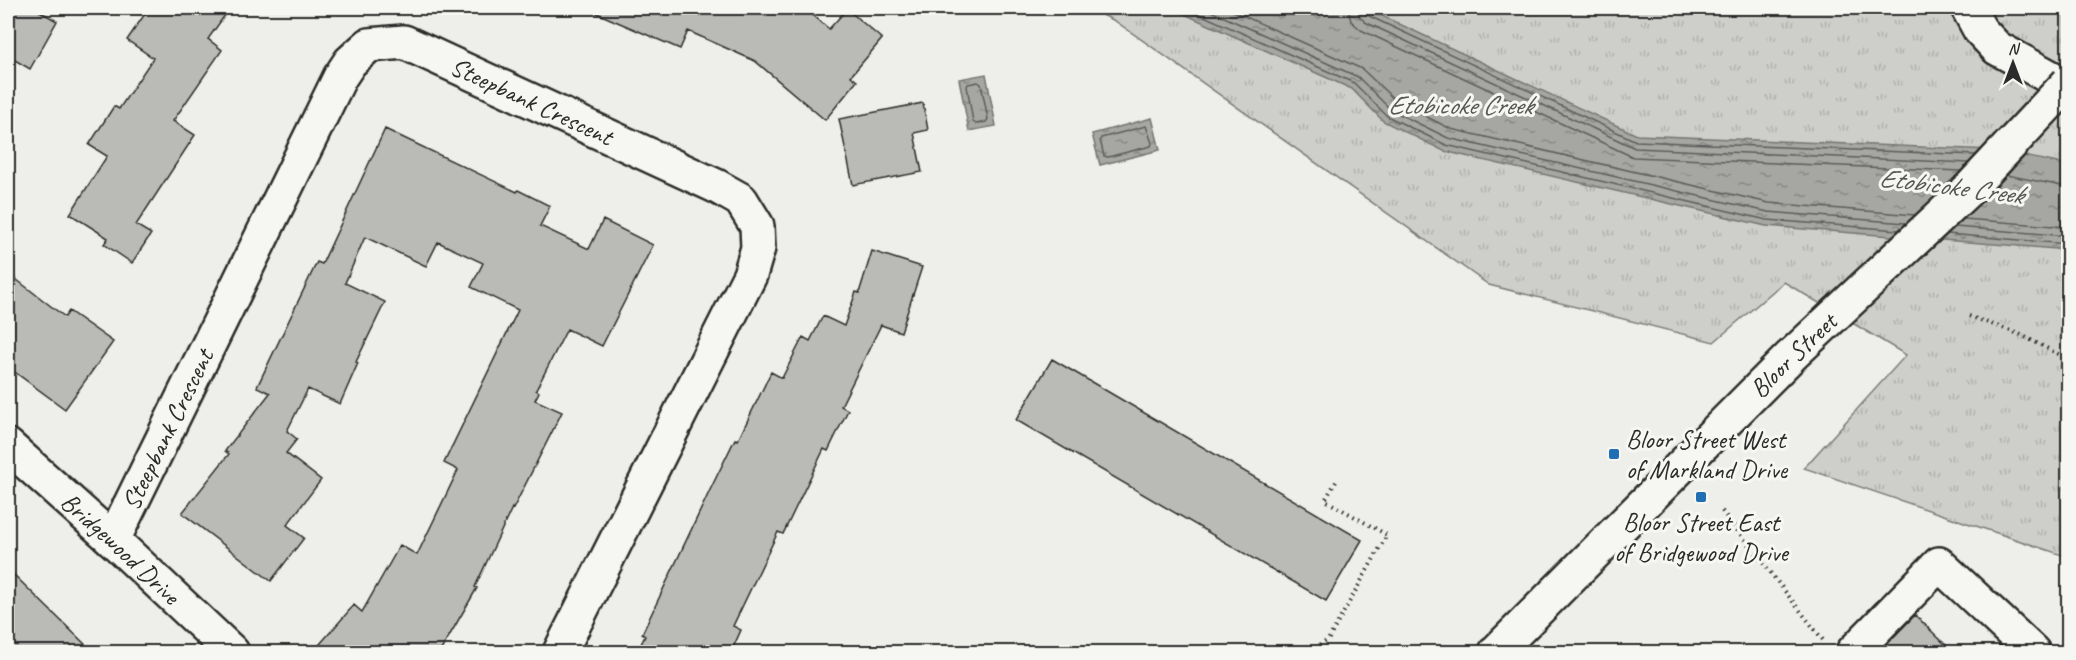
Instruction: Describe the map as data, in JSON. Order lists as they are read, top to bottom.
{
  "streets": {
    "street": ["Steepbank Crescent", "Bloor Street", "Bridgewood Drive"]
  },
  "crossings": [
    ["Steepbank Crescent", "Bridgewood Drive"]
  ],
  "water": ["Etobicoke Creek"],
  "places": {
    "transit": ["Bloor Street West of Markland Drive", "Bloor Street East of Bridgewood Drive"]
  },
  "north": "top"
}
